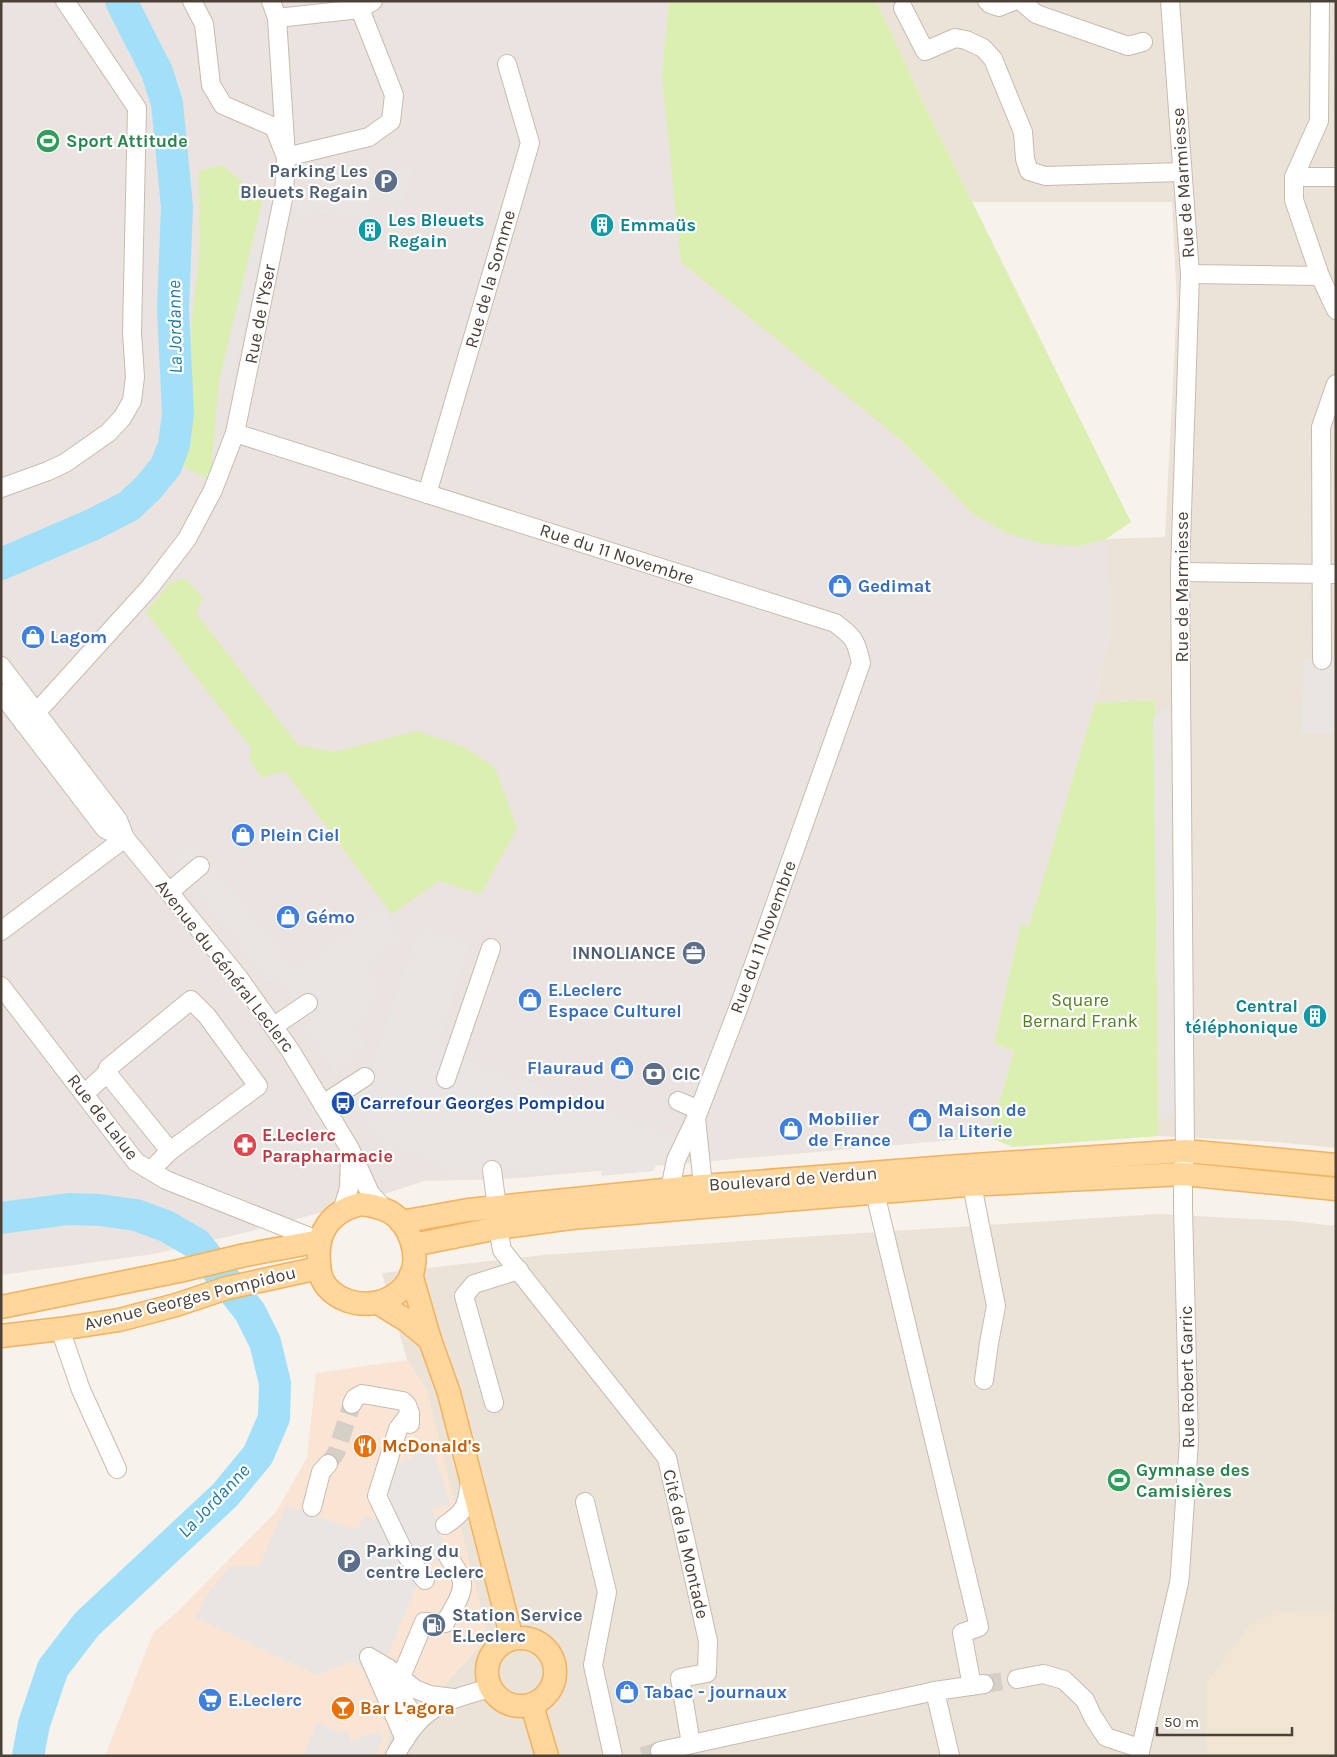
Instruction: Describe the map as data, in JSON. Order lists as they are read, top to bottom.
{
  "streets": {
    "main road": ["Boulevard de Verdun", "Avenue Georges Pompidou"],
    "street": [
      "Rue de Marmiesse",
      "Rue de la Somme",
      "Rue de l'Yser",
      "Rue du 11 Novembre",
      "Avenue du Général Leclerc",
      "Rue de Lalue",
      "Rue Robert Garric",
      "Cité de la Montade"
    ]
  },
  "crossings": [
    ["Rue de Marmiesse", "Boulevard de Verdun"],
    ["Rue de Marmiesse", "Rue Robert Garric"],
    ["Rue de la Somme", "Rue du 11 Novembre"],
    ["Rue de l'Yser", "Rue du 11 Novembre"],
    ["Rue du 11 Novembre", "Boulevard de Verdun"],
    ["Avenue du Général Leclerc", "Rue de Lalue"],
    ["Avenue du Général Leclerc", "Boulevard de Verdun"],
    ["Avenue du Général Leclerc", "Avenue Georges Pompidou"],
    ["Rue de Lalue", "Boulevard de Verdun"],
    ["Rue de Lalue", "Avenue Georges Pompidou"],
    ["Boulevard de Verdun", "Avenue Georges Pompidou"],
    ["Boulevard de Verdun", "Rue Robert Garric"],
    ["Boulevard de Verdun", "Cité de la Montade"]
  ],
  "water": ["La Jordanne"],
  "parks": ["Square Bernard Frank"],
  "places": {
    "sports": ["Sport Attitude", "Gymnase des Camisières"],
    "parking": ["Parking Les Bleuets Regain", "Parking du centre Leclerc"],
    "building": ["Emmaüs", "Les Bleuets Regain", "Central téléphonique"],
    "shop": [
      "Gedimat",
      "Lagom",
      "Plein Ciel",
      "Gémo",
      "E.Leclerc Espace Culturel",
      "Flauraud",
      "Maison de la Literie",
      "Mobilier de France",
      "Tabac - journaux"
    ],
    "office": ["INNOLIANCE"],
    "bank": ["CIC"],
    "bus stop": ["Carrefour Georges Pompidou"],
    "pharmacy": ["E.Leclerc Parapharmacie"],
    "restaurant": ["McDonald's"],
    "fuel station": ["Station Service E.Leclerc"],
    "supermarket": ["E.Leclerc"],
    "bar": ["Bar L'agora"]
  },
  "scale_bar": "50 m"
}
